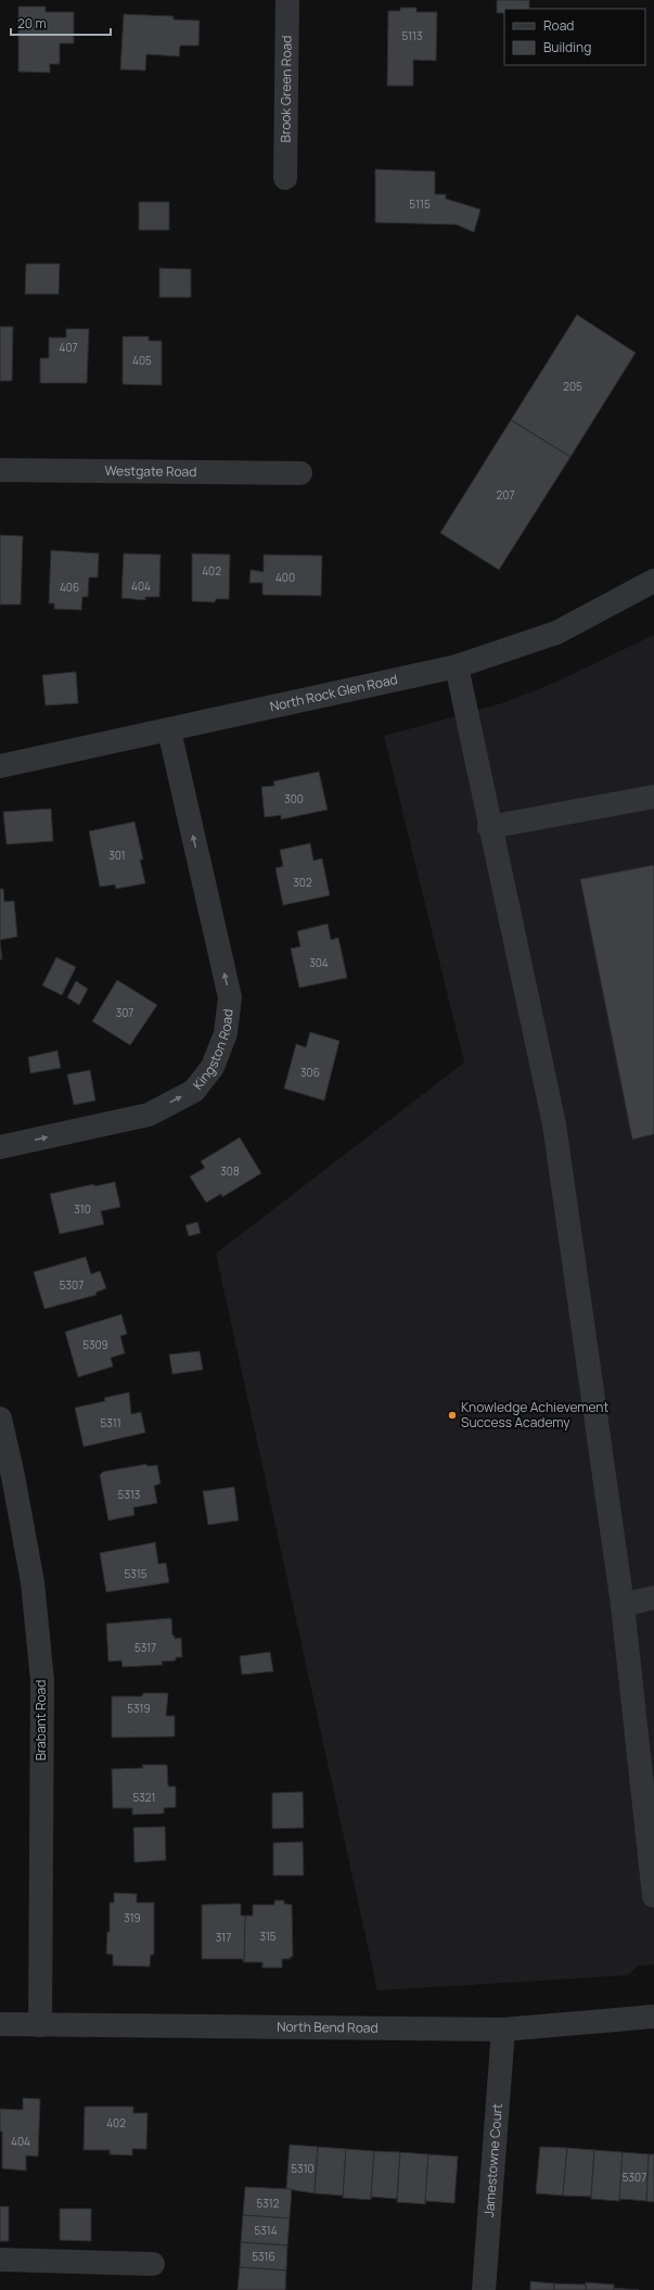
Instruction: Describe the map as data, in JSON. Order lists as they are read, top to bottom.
{
  "streets": {
    "street": [
      "Brook Green Road",
      "Westgate Road",
      "North Rock Glen Road",
      "Kingston Road",
      "Brabant Road",
      "North Bend Road",
      "Jamestowne Court"
    ]
  },
  "crossings": [
    ["North Rock Glen Road", "Kingston Road"],
    ["Brabant Road", "North Bend Road"],
    ["North Bend Road", "Jamestowne Court"]
  ],
  "places": ["Knowledge Achievement Success Academy"],
  "house_numbers": [
    "5113",
    "5115",
    "407",
    "405",
    "205",
    "207",
    "402",
    "400",
    "404",
    "406",
    "300",
    "301",
    "302",
    "304",
    "307",
    "306",
    "308",
    "310",
    "5307",
    "5309",
    "5311",
    "5313",
    "5315",
    "5317",
    "5319",
    "5321",
    "319",
    "315",
    "317",
    "402",
    "404",
    "5310",
    "5307",
    "5312",
    "5314",
    "5316"
  ],
  "legend": ["Road", "Building"],
  "scale_bar": "20 m"
}
